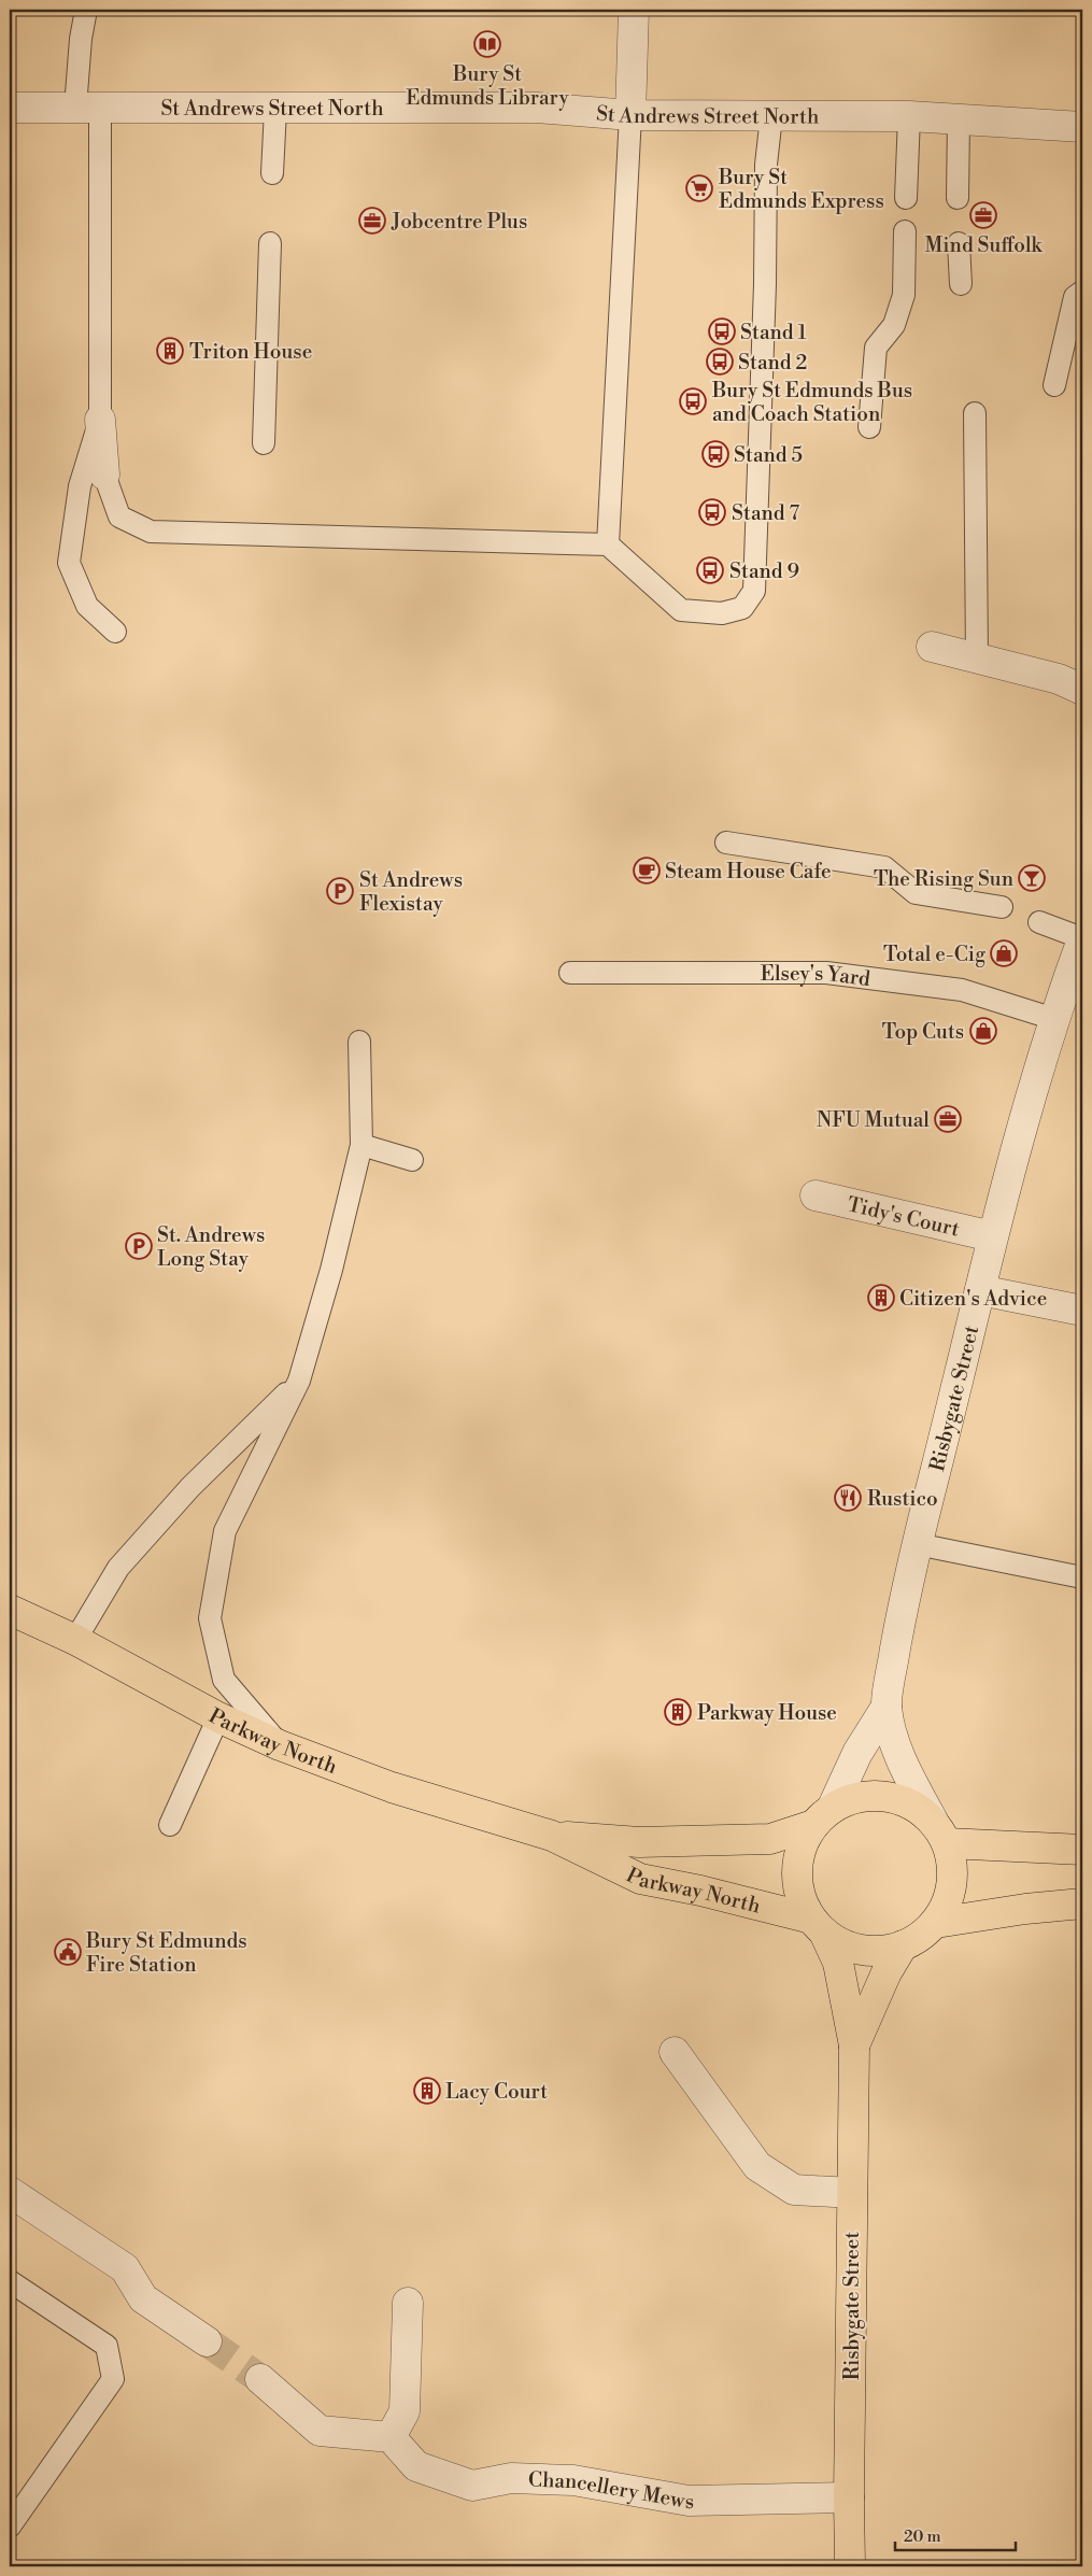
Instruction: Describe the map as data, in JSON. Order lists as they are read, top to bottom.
{
  "streets": {
    "main road": ["Risbygate Street", "Parkway North"],
    "street": ["St Andrews Street North", "Tidy's Court", "Chancellery Mews"],
    "lane": ["Elsey's Yard"]
  },
  "crossings": [
    ["Elsey's Yard", "Risbygate Street"],
    ["Tidy's Court", "Risbygate Street"],
    ["Risbygate Street", "Parkway North"],
    ["Risbygate Street", "Chancellery Mews"]
  ],
  "places": {
    "library": ["Bury St Edmunds Library"],
    "supermarket": ["Bury St Edmunds Express"],
    "office": ["Mind Suffolk", "Jobcentre Plus", "NFU Mutual"],
    "bus stop": [
      "Stand 1",
      "Stand 2",
      "Bury St Edmunds Bus and Coach Station",
      "Stand 5",
      "Stand 7",
      "Stand 9"
    ],
    "building": [
      "Triton House",
      "Citizen's Advice",
      "Parkway House",
      "Lacy Court"
    ],
    "cafe": ["Steam House Cafe"],
    "bar": ["The Rising Sun"],
    "parking": ["St Andrews Flexistay", "St. Andrews Long Stay"],
    "shop": ["Total e-Cig", "Top Cuts"],
    "restaurant": ["Rustico"],
    "public building": ["Bury St Edmunds Fire Station"]
  },
  "scale_bar": "20 m"
}
